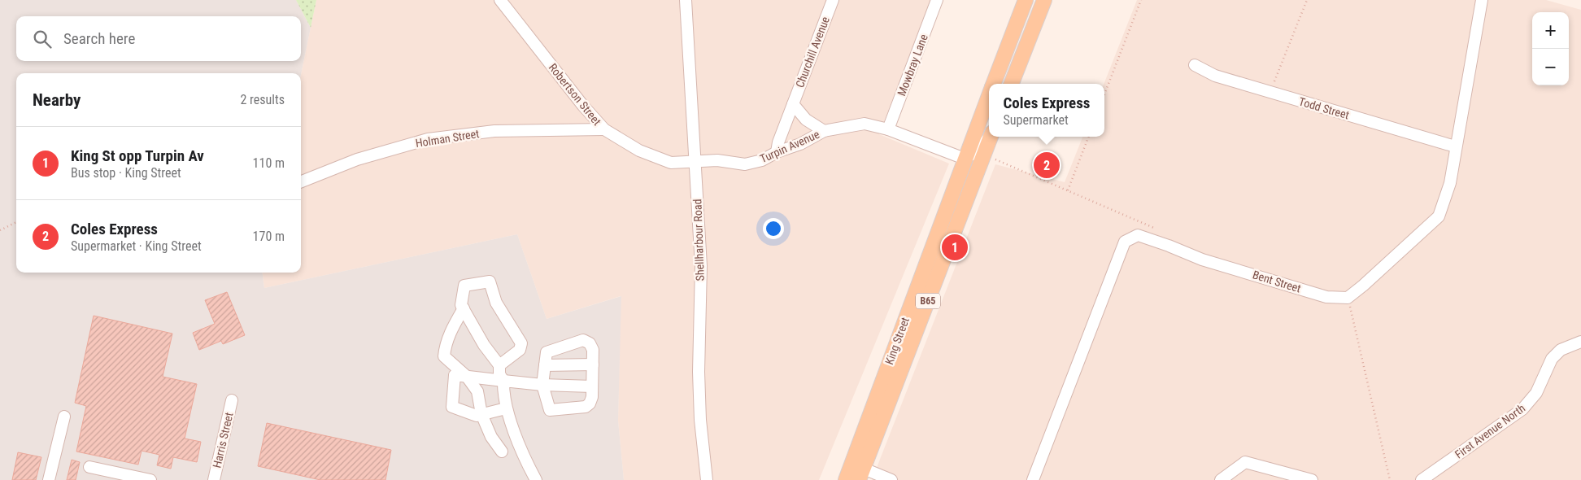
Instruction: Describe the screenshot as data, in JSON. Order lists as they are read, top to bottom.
{
  "streets": {
    "main road": ["B65", "King Street"],
    "street": [
      "Churchill Avenue",
      "Mowbray Lane",
      "Robertson Street",
      "Todd Street",
      "Holman Street",
      "Turpin Avenue",
      "Shellharbour Road",
      "Bent Street",
      "First Avenue North",
      "Harris Street"
    ]
  },
  "crossings": [
    ["Churchill Avenue", "Turpin Avenue"],
    ["Mowbray Lane", "Turpin Avenue"],
    ["Robertson Street", "Holman Street"],
    ["Robertson Street", "Turpin Avenue"],
    ["Robertson Street", "Shellharbour Road"],
    ["Todd Street", "Bent Street"],
    ["Turpin Avenue", "Shellharbour Road"],
    ["Turpin Avenue", "King Street"]
  ],
  "page": {
    "map_buttons": ["+", "−"],
    "search": "Search here",
    "heading": ["Nearby", "2 results"],
    "popup": ["Coles Express", "Supermarket"],
    "list": [
      {
        "mark": "1",
        "name": "King St opp Turpin Av",
        "note": "Bus stop · King Street",
        "value": "110 m"
      },
      {
        "mark": "2",
        "name": "Coles Express",
        "note": "Supermarket · King Street",
        "value": "170 m"
      }
    ],
    "pins": ["2", "1"]
  }
}
